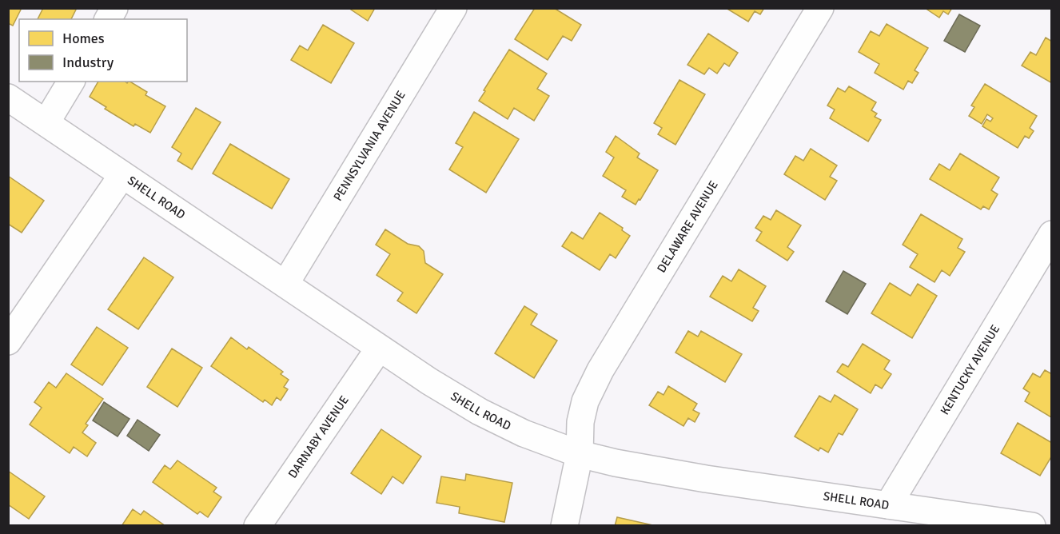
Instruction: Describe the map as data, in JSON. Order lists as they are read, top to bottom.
{
  "streets": {
    "street": [
      "PENNSYLVANIA AVENUE",
      "SHELL ROAD",
      "DELAWARE AVENUE",
      "KENTUCKY AVENUE",
      "DARNABY AVENUE"
    ]
  },
  "crossings": [
    ["PENNSYLVANIA AVENUE", "SHELL ROAD"],
    ["SHELL ROAD", "DELAWARE AVENUE"],
    ["SHELL ROAD", "KENTUCKY AVENUE"],
    ["SHELL ROAD", "DARNABY AVENUE"]
  ],
  "legend": ["Homes", "Industry"]
}
